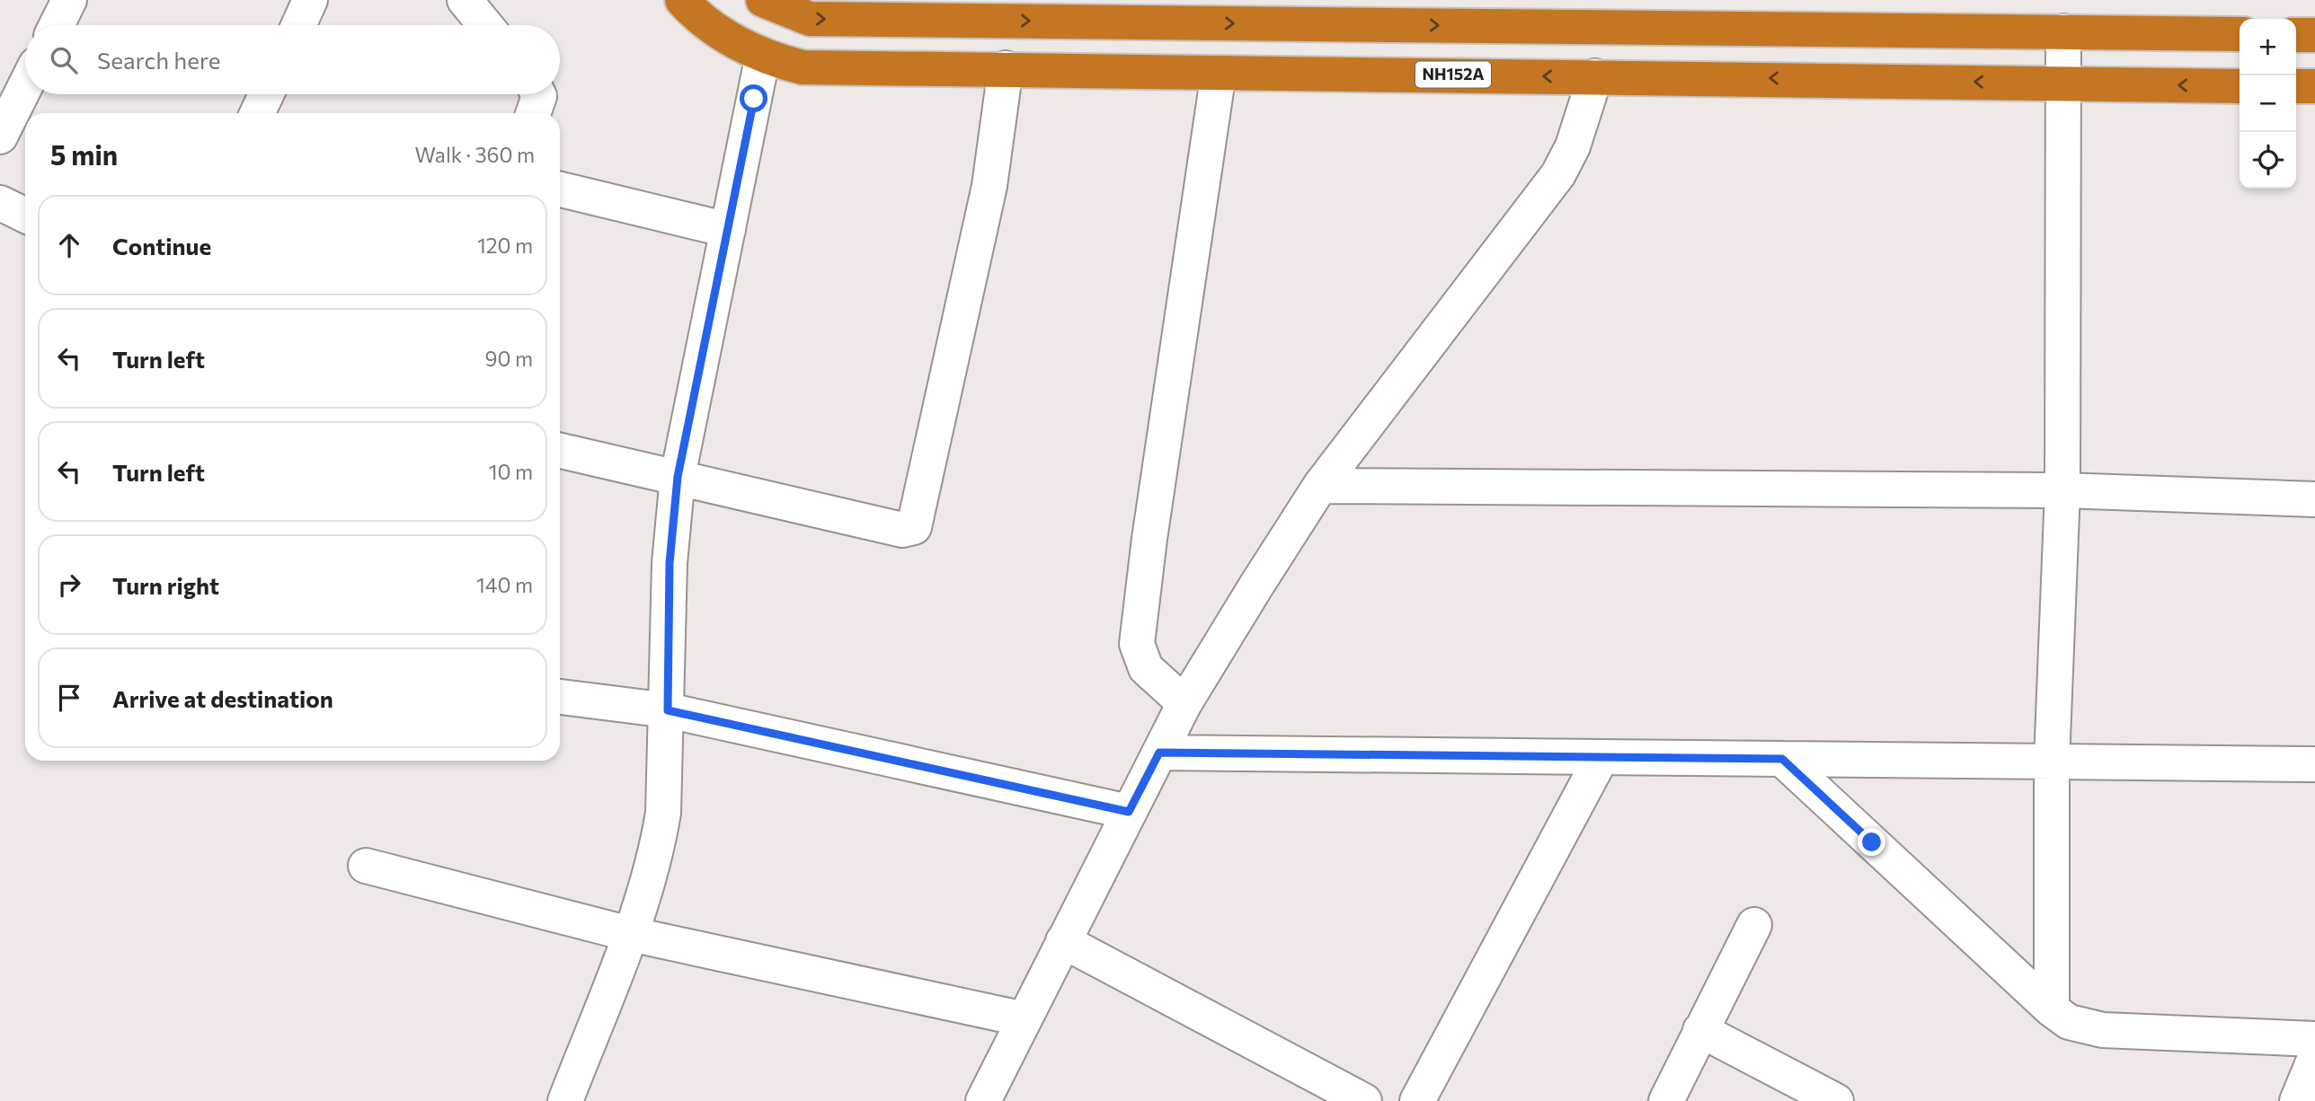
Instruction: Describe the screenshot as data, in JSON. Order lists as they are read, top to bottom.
{
  "streets": {
    "highway": ["NH152A"]
  },
  "page": {
    "map_buttons": ["+", "−"],
    "search": "Search here",
    "heading": ["5 min", "Walk · 360 m"],
    "list": [
      ["Continue", "120 m"],
      ["Turn left", "90 m"],
      ["Turn left", "10 m"],
      ["Turn right", "140 m"],
      "Arrive at destination"
    ]
  }
}
